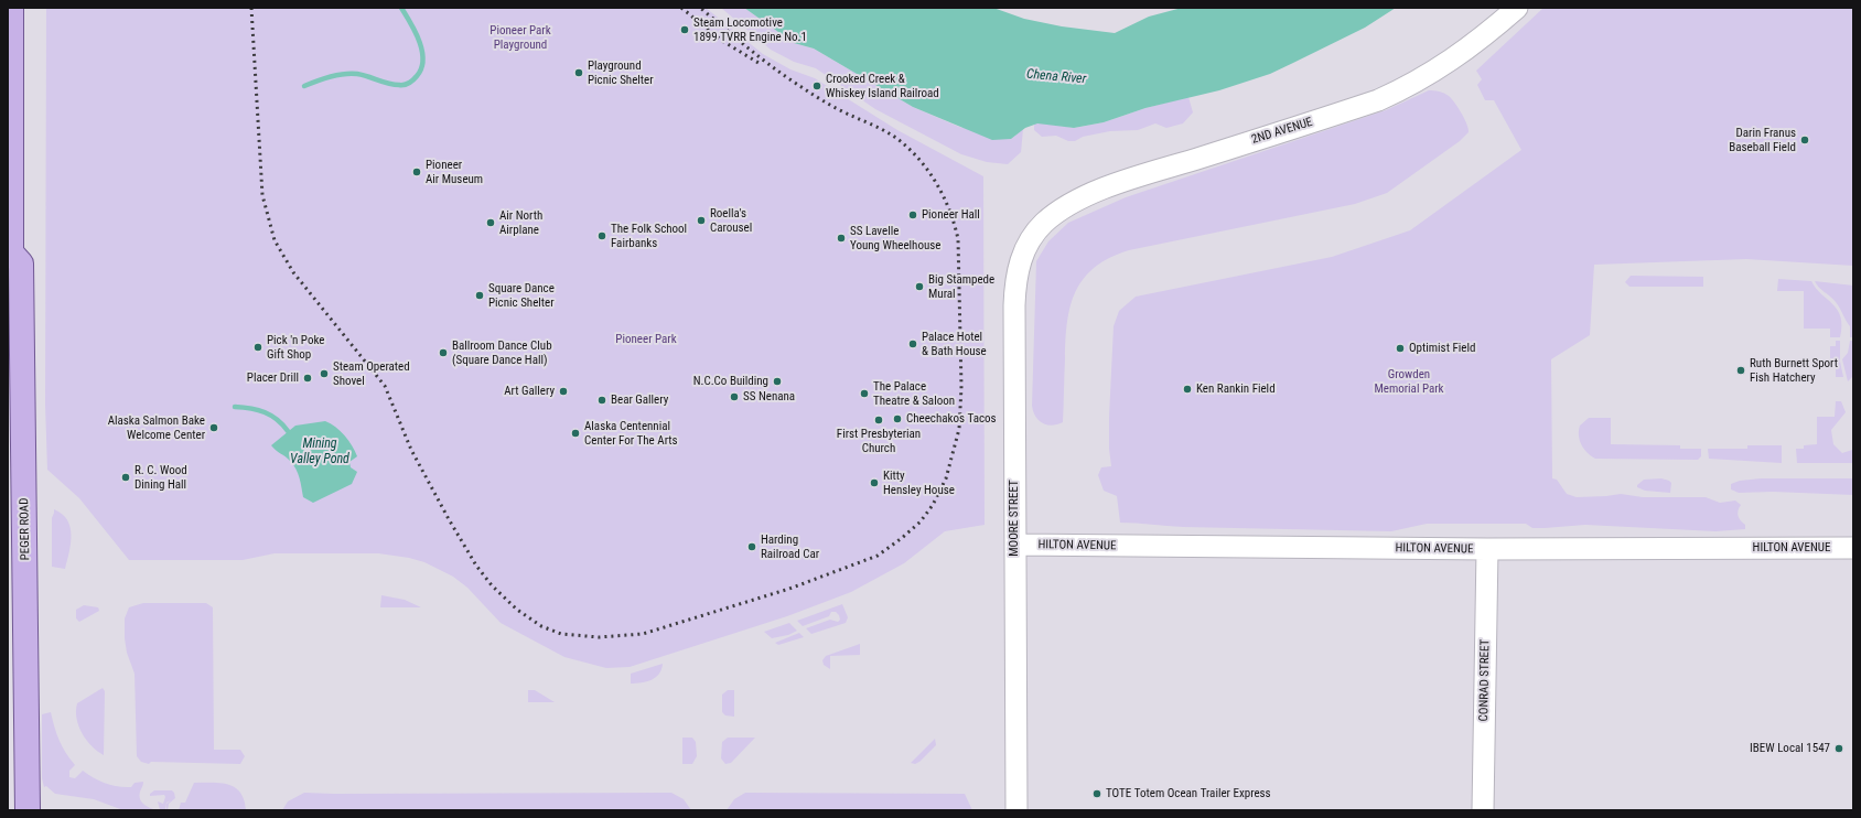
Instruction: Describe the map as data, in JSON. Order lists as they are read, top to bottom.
{
  "streets": {
    "main road": ["PEGER ROAD"],
    "street": [
      "2ND AVENUE",
      "MOORE STREET",
      "HILTON AVENUE",
      "CONRAD STREET"
    ]
  },
  "crossings": [
    ["2ND AVENUE", "MOORE STREET"],
    ["MOORE STREET", "HILTON AVENUE"],
    ["HILTON AVENUE", "CONRAD STREET"]
  ],
  "water": ["Chena River", "Mining Valley Pond"],
  "parks": ["Pioneer Park Playground", "Pioneer Park", "Growden Memorial Park"],
  "places": [
    "Steam Locomotive 1899 TVRR Engine No.1",
    "Playground Picnic Shelter",
    "Crooked Creek & Whiskey Island Railroad",
    "Darin Franus Baseball Field",
    "Pioneer Air Museum",
    "Pioneer Hall",
    "Roella's Carousel",
    "Air North Airplane",
    "The Folk School Fairbanks",
    "SS Lavelle Young Wheelhouse",
    "Big Stampede Mural",
    "Square Dance Picnic Shelter",
    "Palace Hotel & Bath House",
    "Pick 'n Poke Gift Shop",
    "Optimist Field",
    "Ballroom Dance Club (Square Dance Hall)",
    "Ruth Burnett Sport Fish Hatchery",
    "Steam Operated Shovel",
    "Placer Drill",
    "N.C.Co Building",
    "Ken Rankin Field",
    "Art Gallery",
    "The Palace Theatre & Saloon",
    "SS Nenana",
    "Bear Gallery",
    "Cheechakos Tacos",
    "First Presbyterian Church",
    "Alaska Salmon Bake Welcome Center",
    "Alaska Centennial Center For The Arts",
    "R. C. Wood Dining Hall",
    "Kitty Hensley House",
    "Harding Railroad Car",
    "IBEW Local 1547",
    "TOTE Totem Ocean Trailer Express"
  ]
}
